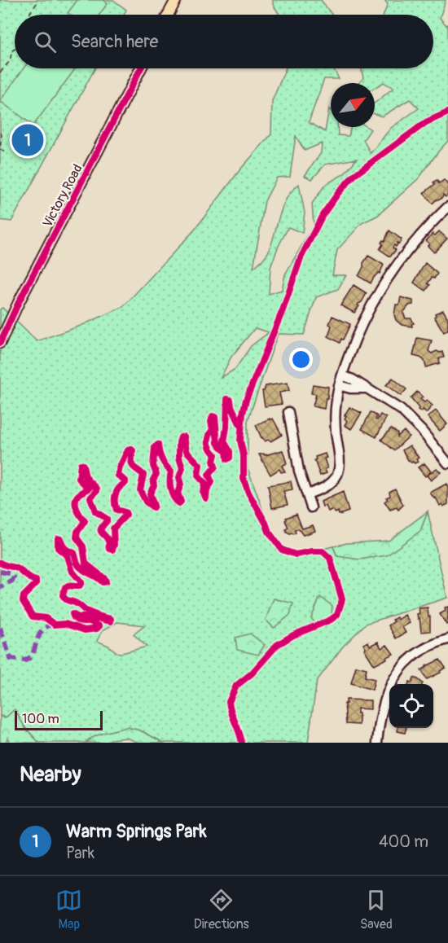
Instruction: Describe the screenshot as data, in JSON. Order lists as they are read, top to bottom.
{
  "streets": {
    "main road": ["Victory Road"]
  },
  "scale_bar": "100 m",
  "north": "top right",
  "page": {
    "search": "Search here",
    "pins": "1",
    "scale": "100 m",
    "heading": "Nearby",
    "list": [
      {
        "mark": "1",
        "name": "Warm Springs Park",
        "note": "Park",
        "value": "400 m"
      }
    ],
    "nav": ["Map", "Directions", "Saved"]
  }
}
